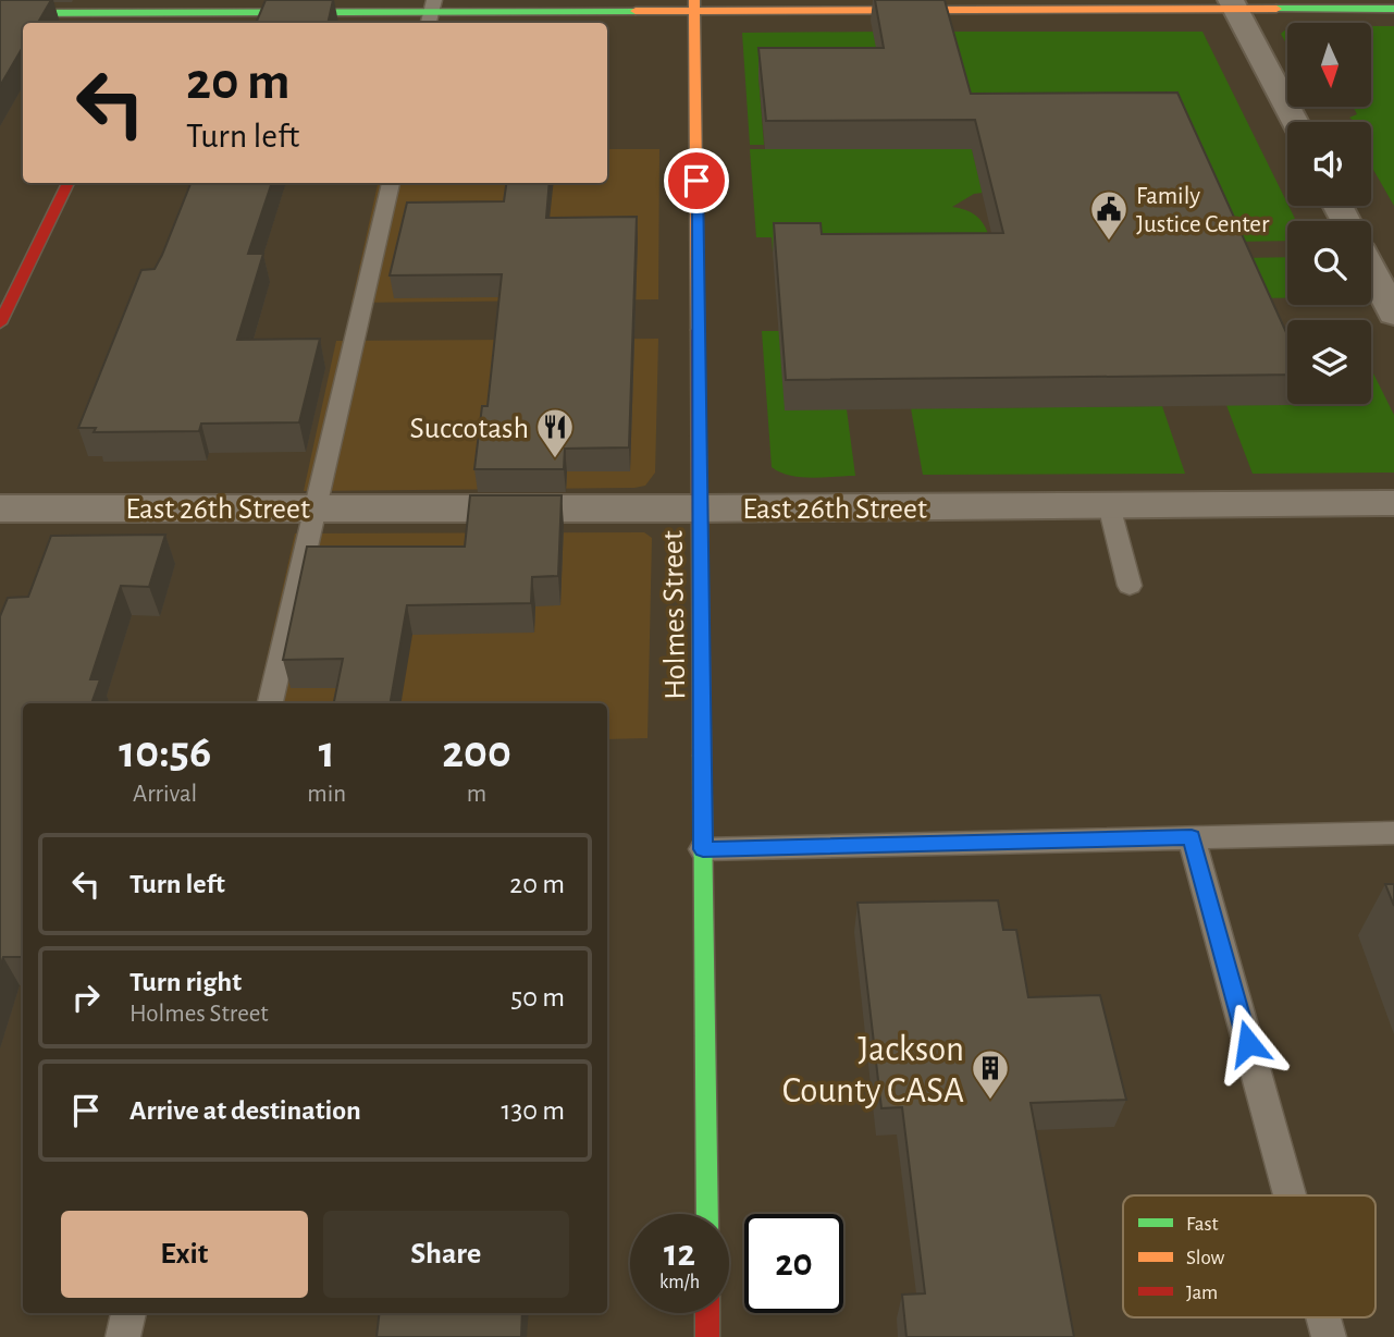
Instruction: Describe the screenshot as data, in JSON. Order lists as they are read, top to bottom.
{
  "streets": {
    "street": ["East 26th Street", "Holmes Street"]
  },
  "crossings": [
    ["East 26th Street", "Holmes Street"]
  ],
  "places": {
    "public building": ["Family Justice Center"],
    "restaurant": ["Succotash"],
    "building": ["Jackson County CASA"]
  },
  "legend": ["Fast", "Slow", "Jam"],
  "north": "bottom",
  "page": {
    "turn": ["20 m", "Turn left"],
    "eta": [
      "10:56",
      "Arrival",
      "1",
      "min",
      "200",
      "m"
    ],
    "list": [
      {
        "name": "Turn left",
        "value": "20 m"
      },
      {
        "name": "Turn right",
        "note": "Holmes Street",
        "value": "50 m"
      },
      {
        "name": "Arrive at destination",
        "value": "130 m"
      }
    ],
    "buttons": ["Exit", "Share"],
    "speed": "12 km/h",
    "limit": "20"
  }
}
